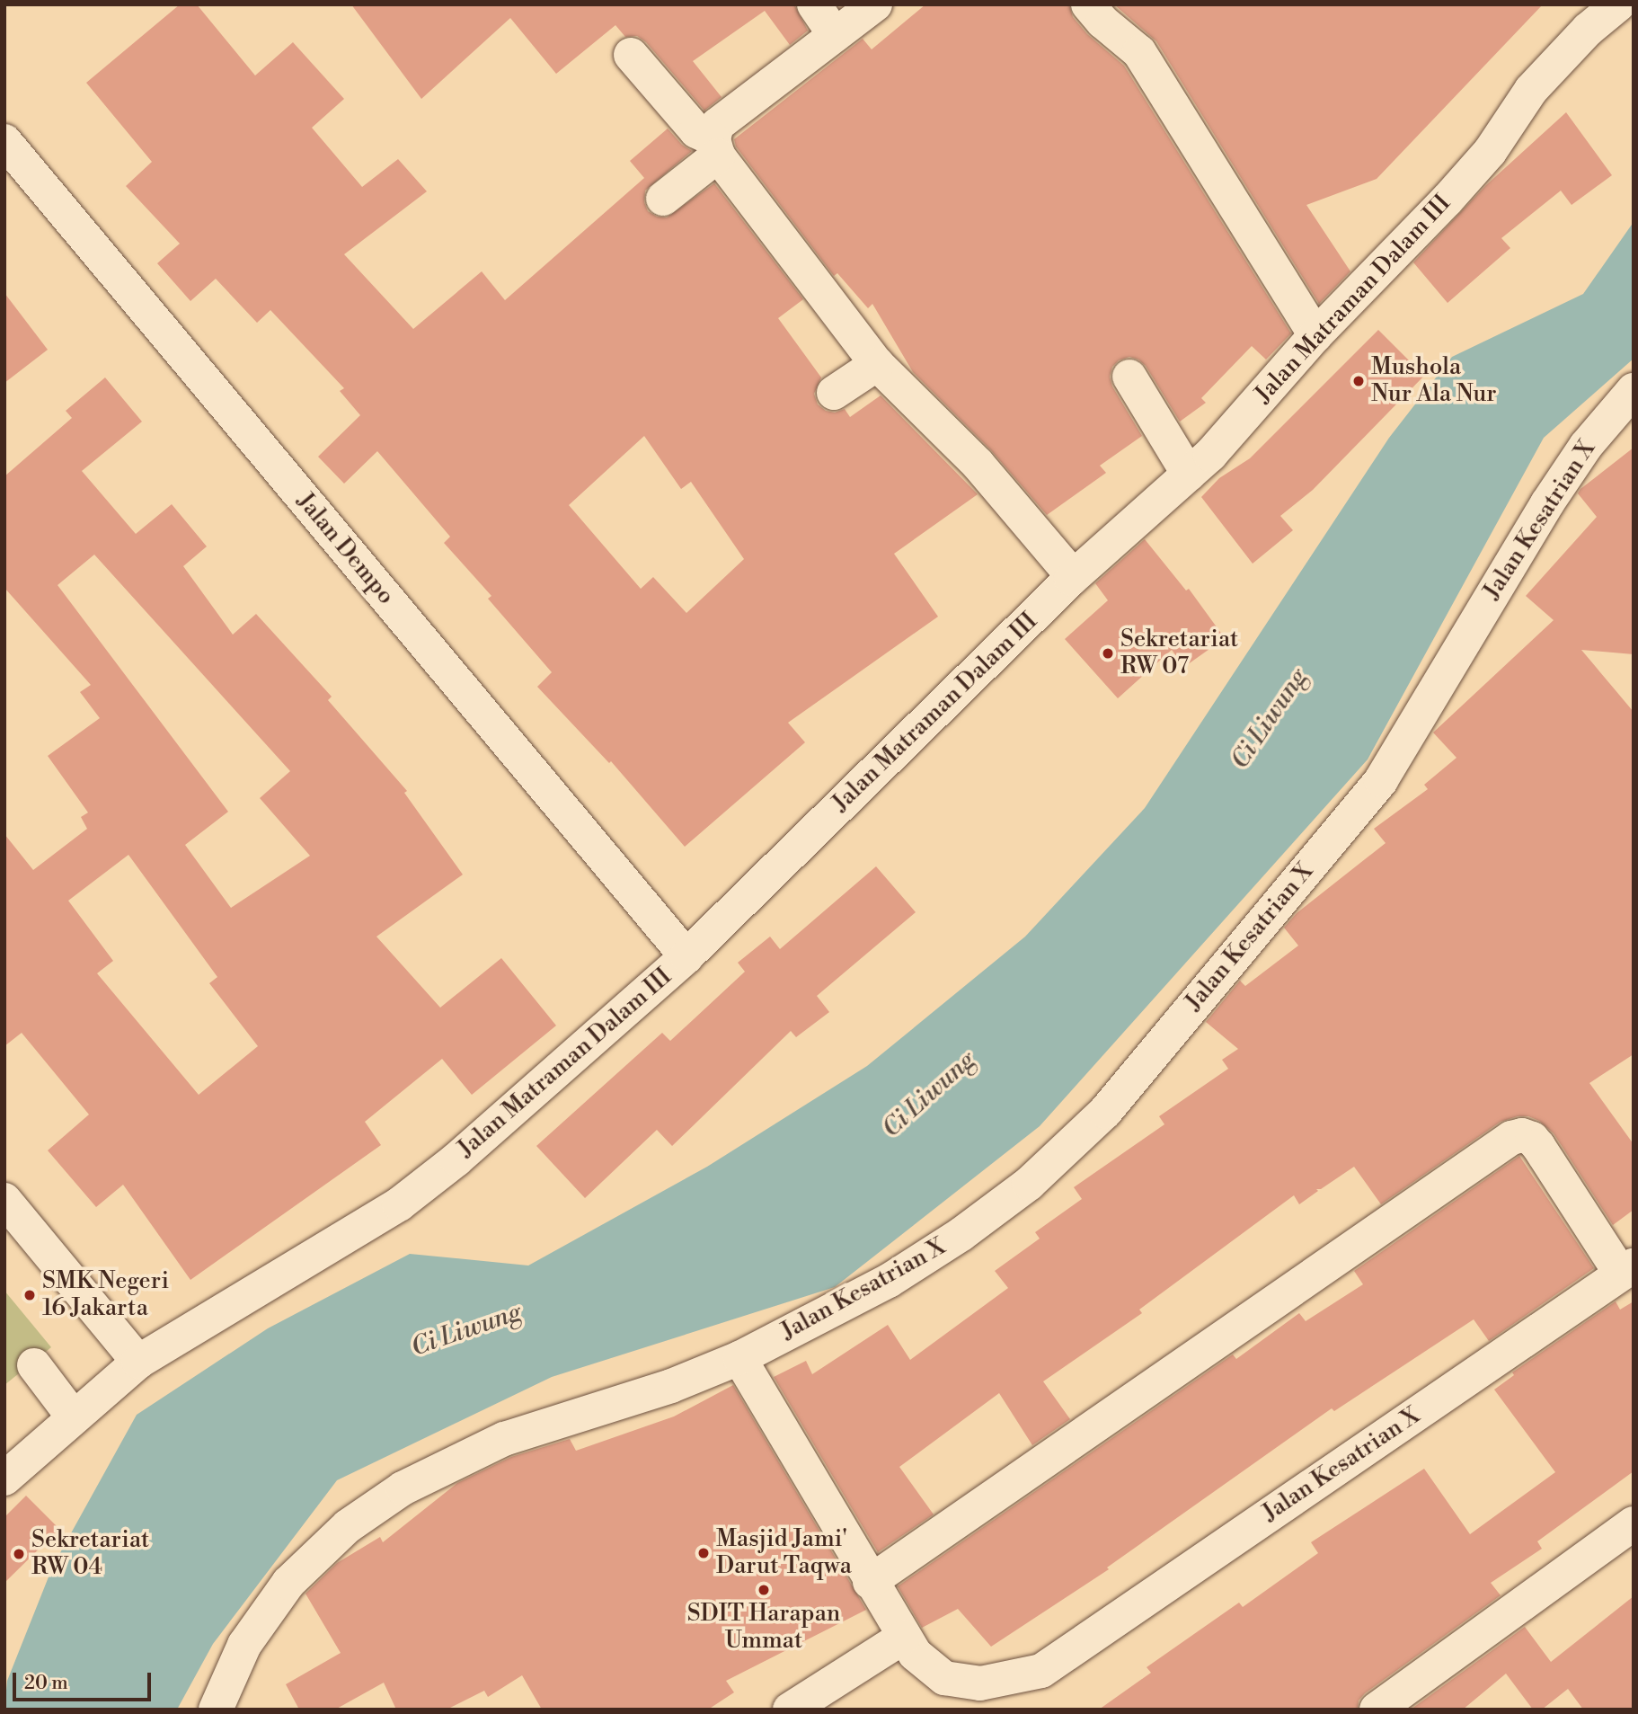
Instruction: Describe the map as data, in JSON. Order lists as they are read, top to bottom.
{
  "streets": {
    "street": ["Jalan Matraman Dalam III", "Jalan Kesatrian X", "Jalan Dempo"]
  },
  "crossings": [
    ["Jalan Matraman Dalam III", "Jalan Dempo"]
  ],
  "water": ["Ci Liwung"],
  "places": [
    "Mushola Nur Ala Nur",
    "Sekretariat RW 07",
    "SMK Negeri 16 Jakarta",
    "Masjid Jami' Darut Taqwa",
    "Sekretariat RW 04",
    "SDIT Harapan Ummat"
  ],
  "scale_bar": "20 m"
}
